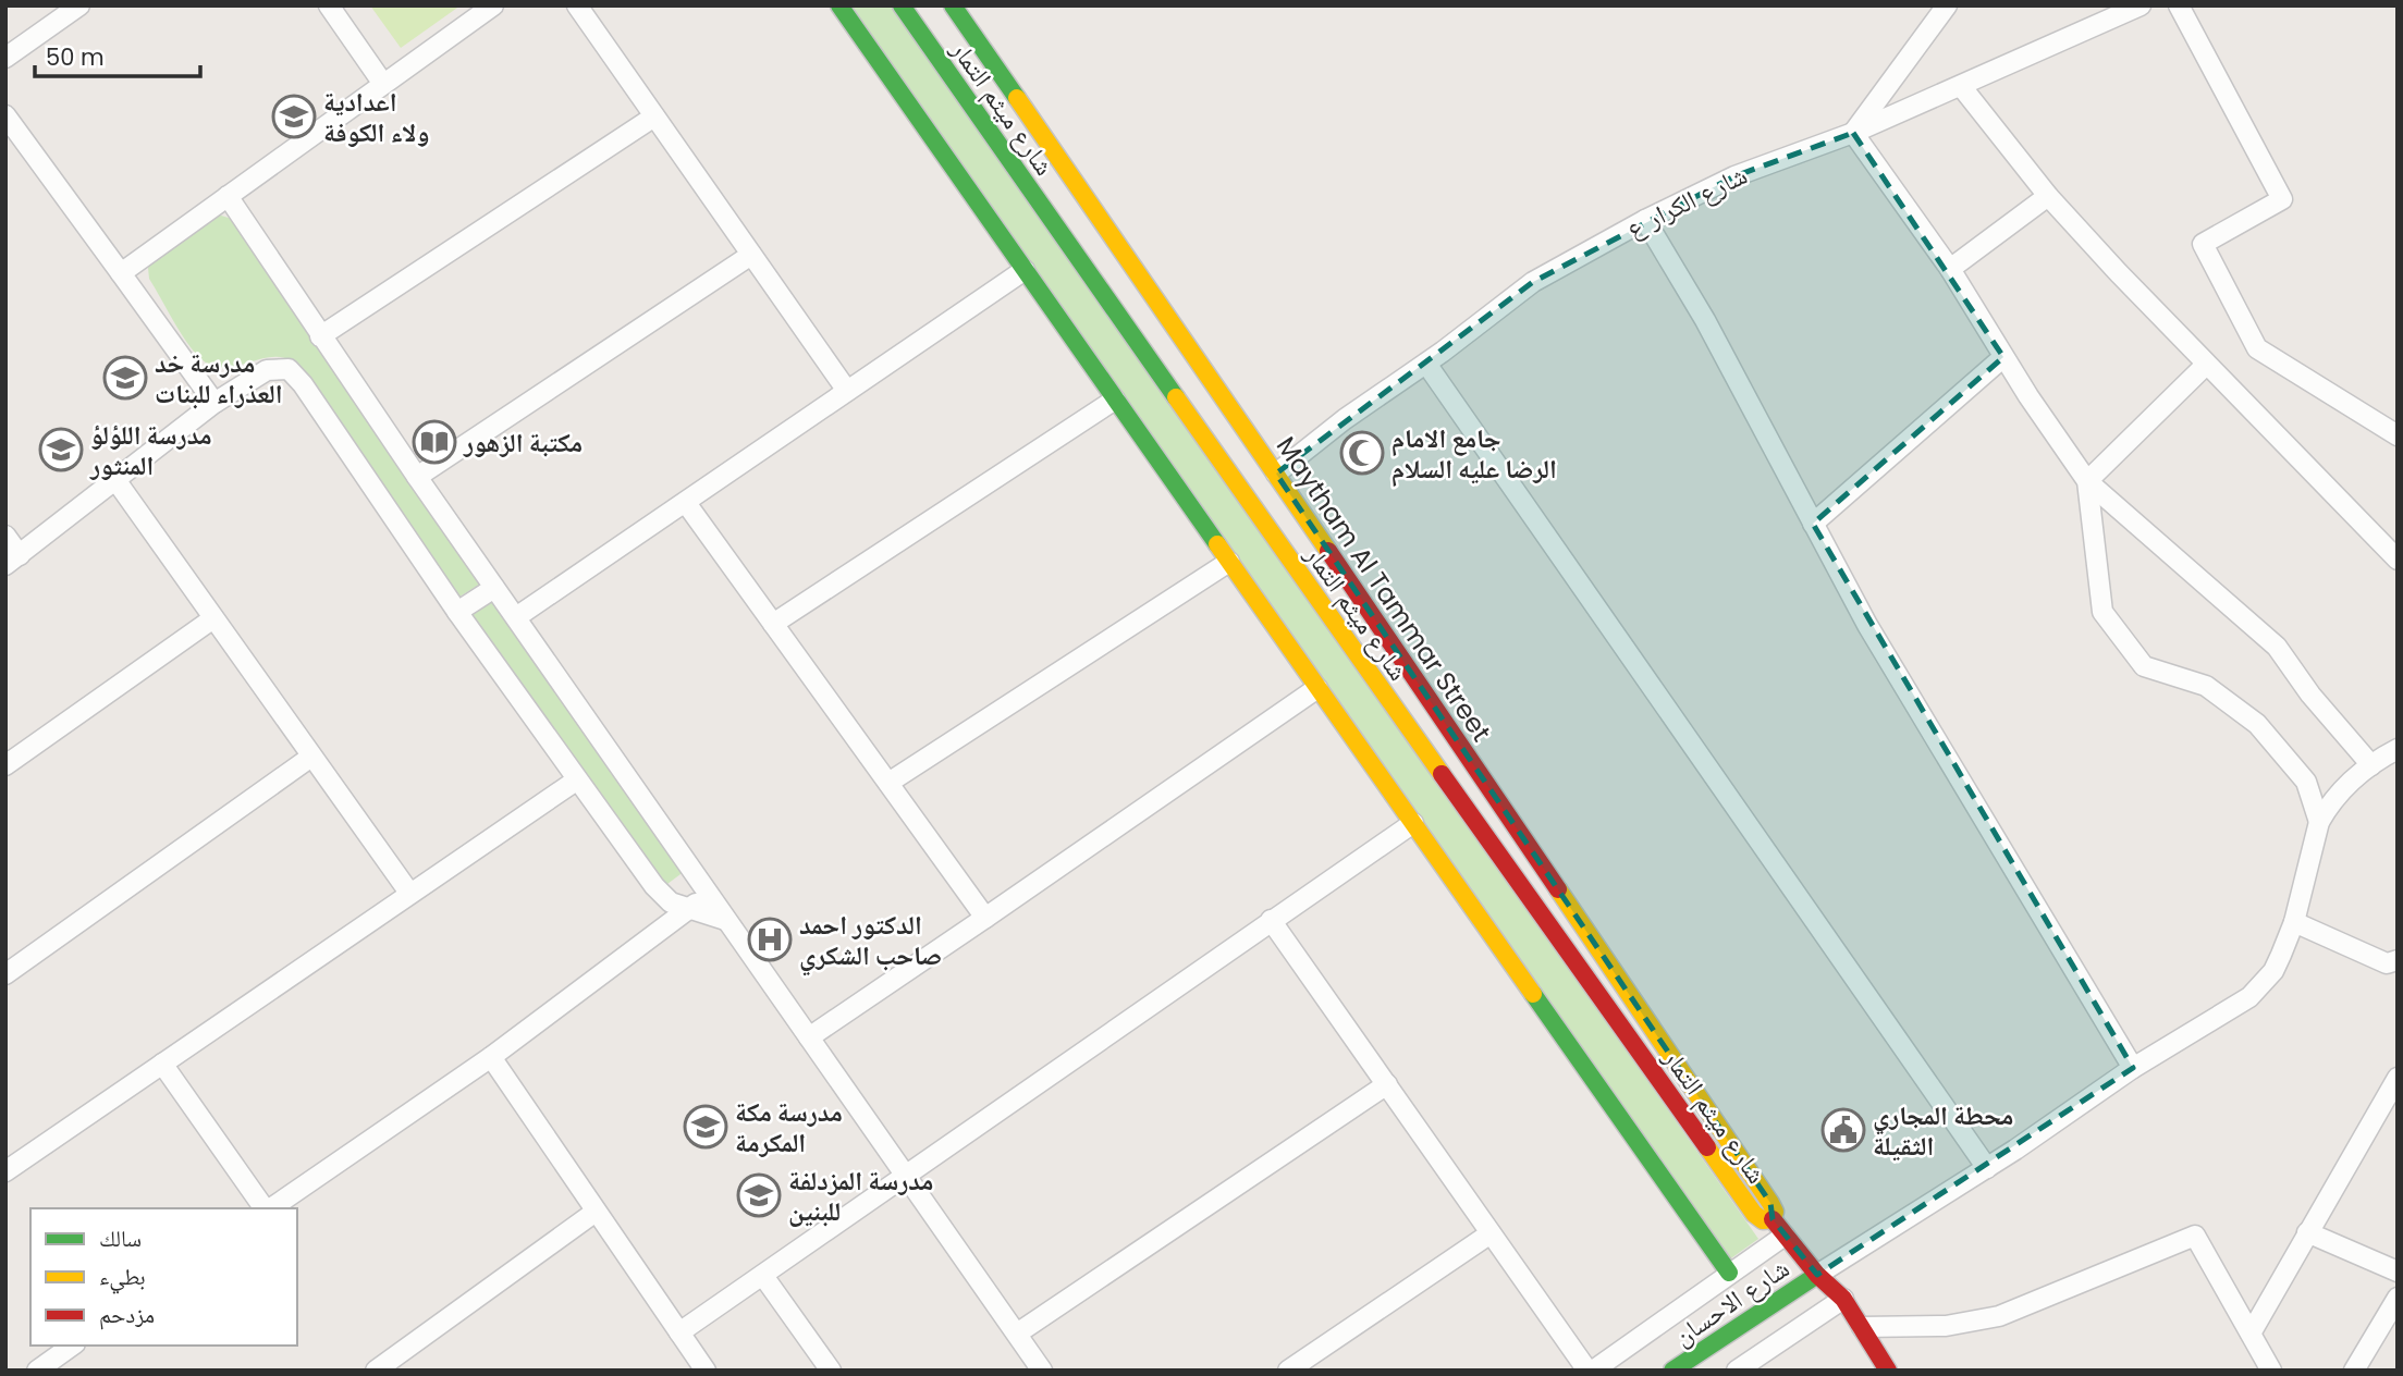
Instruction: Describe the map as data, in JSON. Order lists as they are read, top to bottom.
{
  "streets": {
    "street": [
      "شارع ميثم التمار",
      "شارع الكرار ع",
      "Maytham Al Tammar Street",
      "شارع الاحسان"
    ]
  },
  "crossings": [
    ["شارع ميثم التمار", "شارع الكرار ع"],
    ["شارع ميثم التمار", "Maytham Al Tammar Street"],
    ["شارع الكرار ع", "Maytham Al Tammar Street"]
  ],
  "places": {
    "school or university": [
      "اعدادية ولاء الكوفة",
      "مدرسة خد العذراء للبنات",
      "مدرسة اللؤلؤ المنثور",
      "مدرسة مكة المكرمة",
      "مدرسة المزدلفة للبنين"
    ],
    "library": ["مكتبة الزهور"],
    "mosque": ["جامع الامام الرضا عليه السلام"],
    "hospital": ["الدكتور احمد صاحب الشكري"],
    "public building": ["محطة المجاري الثقيلة"]
  },
  "legend": ["سالك", "بطيء", "مزدحم"],
  "scale_bar": "50 m"
}
